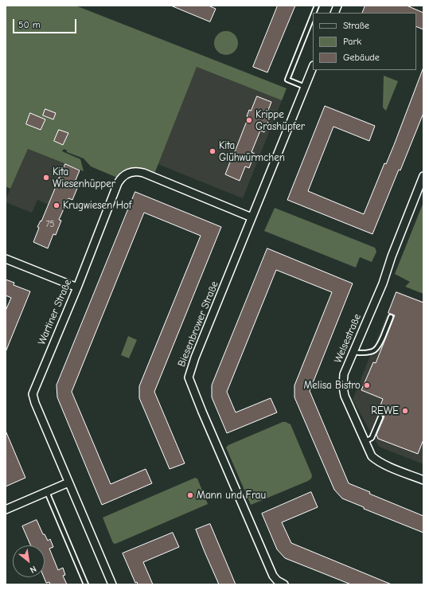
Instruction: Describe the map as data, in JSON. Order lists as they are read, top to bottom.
{
  "streets": {
    "street": ["Wartiner Straße", "Biesenbrower Straße", "Welsestraße"]
  },
  "crossings": [
    ["Wartiner Straße", "Biesenbrower Straße"]
  ],
  "places": [
    "Krippe Grashüpfer",
    "Kita Glühwürmchen",
    "Kita Wiesenhüpper",
    "Krugwiesen Hof",
    "Melisa Bistro",
    "REWE",
    "Mann und Frau"
  ],
  "house_numbers": ["75"],
  "legend": ["Straße", "Park", "Gebäude"],
  "scale_bar": "50 m",
  "north": "bottom right"
}
